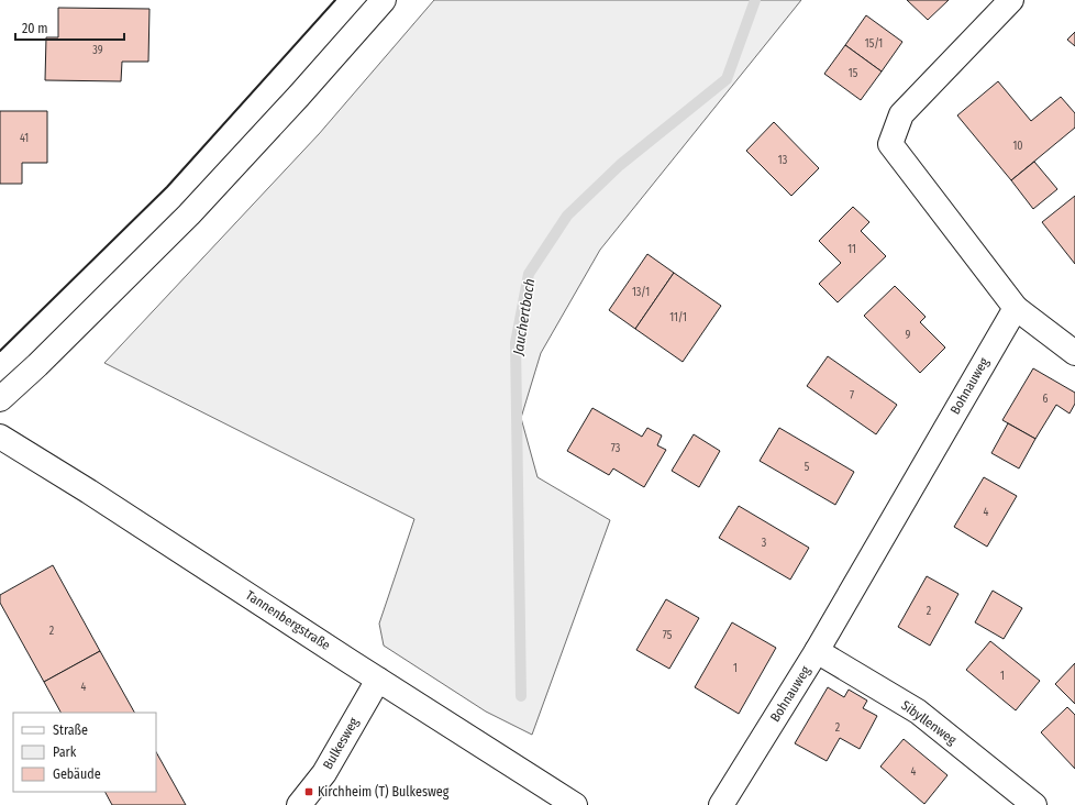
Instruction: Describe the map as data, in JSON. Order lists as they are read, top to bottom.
{
  "streets": {
    "street": [
      "Bohnauweg",
      "Tannenbergstraße",
      "Sibyllenweg",
      "Bulkesweg"
    ]
  },
  "crossings": [
    ["Bohnauweg", "Sibyllenweg"],
    ["Tannenbergstraße", "Bulkesweg"]
  ],
  "water": ["Jauchertbach"],
  "places": {
    "transit": ["Kirchheim (T) Bulkesweg"]
  },
  "house_numbers": [
    "15/1",
    "39",
    "15",
    "41",
    "10",
    "13",
    "11",
    "13/1",
    "11/1",
    "9",
    "7",
    "6",
    "73",
    "5",
    "4",
    "3",
    "2",
    "2",
    "75",
    "1",
    "1",
    "4",
    "2",
    "4"
  ],
  "legend": ["Straße", "Park", "Gebäude"],
  "scale_bar": "20 m"
}
